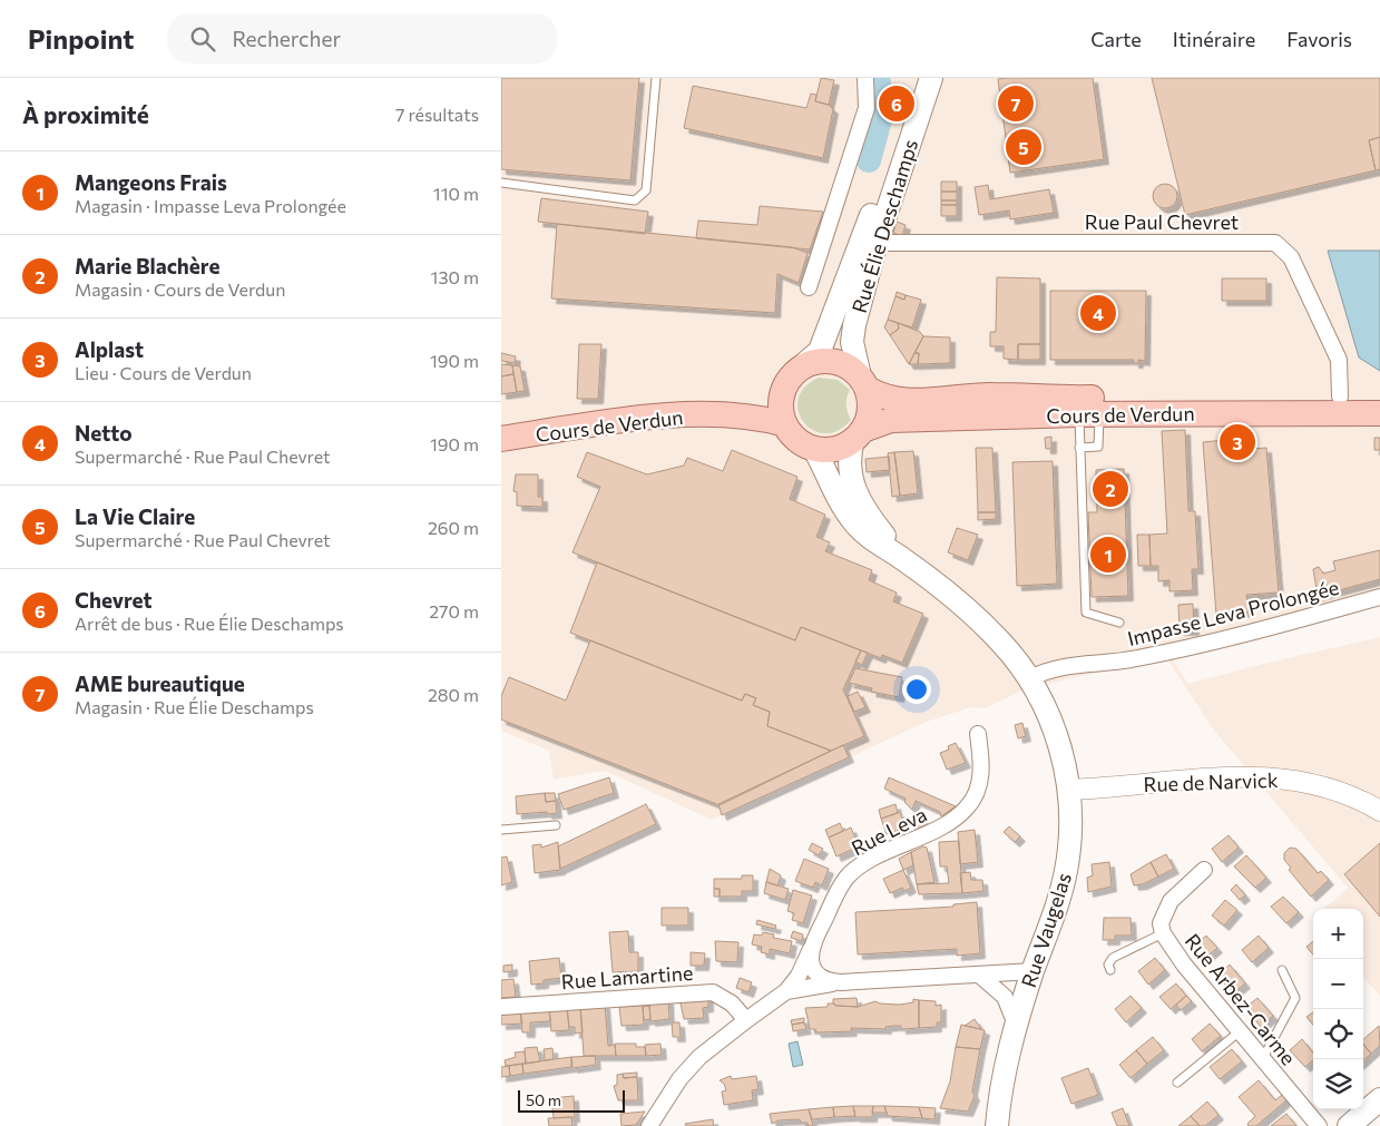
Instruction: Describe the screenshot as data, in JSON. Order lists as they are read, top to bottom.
{
  "streets": {
    "main road": ["Rue Élie Deschamps", "Cours de Verdun", "Rue Vaugelas"],
    "street": [
      "Rue Paul Chevret",
      "Impasse Leva Prolongée",
      "Rue de Narvick",
      "Rue Leva",
      "Rue Lamartine",
      "Rue Arbez-Carme"
    ]
  },
  "crossings": [
    ["Rue Paul Chevret", "Rue Élie Deschamps"],
    ["Rue Paul Chevret", "Cours de Verdun"],
    ["Rue Élie Deschamps", "Cours de Verdun"],
    ["Rue Élie Deschamps", "Rue Vaugelas"],
    ["Cours de Verdun", "Rue Vaugelas"],
    ["Impasse Leva Prolongée", "Rue Vaugelas"],
    ["Rue de Narvick", "Rue Vaugelas"]
  ],
  "scale_bar": "50 m",
  "page": {
    "header": "Pinpoint",
    "search": "Rechercher",
    "nav": ["Carte", "Itinéraire", "Favoris"],
    "heading": ["À proximité", "7 résultats"],
    "pins": [
      "6",
      "7",
      "5",
      "4",
      "3",
      "2",
      "1"
    ],
    "list": [
      {
        "mark": "1",
        "name": "Mangeons Frais",
        "note": "Magasin · Impasse Leva Prolongée",
        "value": "110 m"
      },
      {
        "mark": "2",
        "name": "Marie Blachère",
        "note": "Magasin · Cours de Verdun",
        "value": "130 m"
      },
      {
        "mark": "3",
        "name": "Alplast",
        "note": "Lieu · Cours de Verdun",
        "value": "190 m"
      },
      {
        "mark": "4",
        "name": "Netto",
        "note": "Supermarché · Rue Paul Chevret",
        "value": "190 m"
      },
      {
        "mark": "5",
        "name": "La Vie Claire",
        "note": "Supermarché · Rue Paul Chevret",
        "value": "260 m"
      },
      {
        "mark": "6",
        "name": "Chevret",
        "note": "Arrêt de bus · Rue Élie Deschamps",
        "value": "270 m"
      },
      {
        "mark": "7",
        "name": "AME bureautique",
        "note": "Magasin · Rue Élie Deschamps",
        "value": "280 m"
      }
    ],
    "map_buttons": ["+", "−"],
    "scale": "50 m"
  }
}
